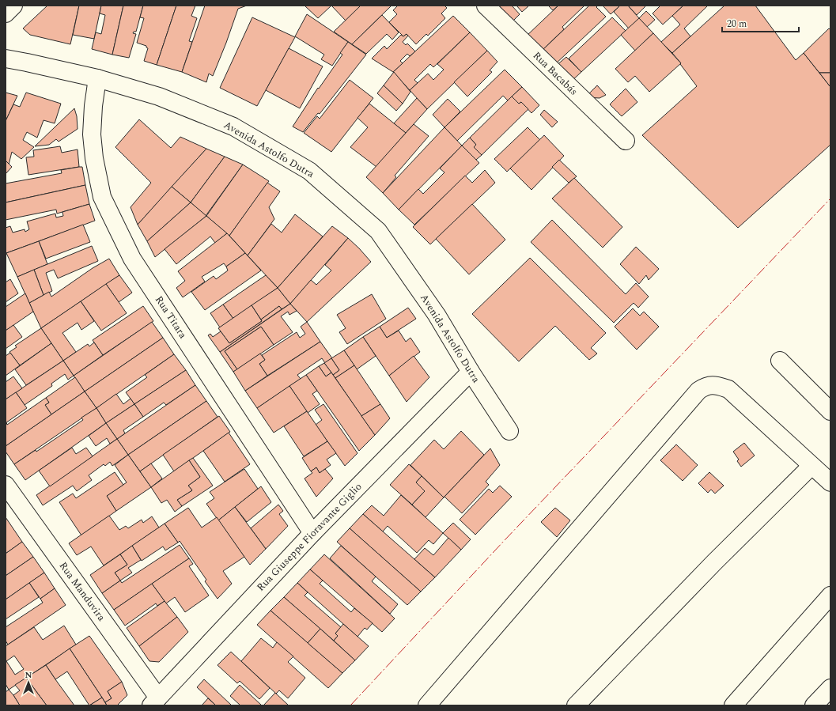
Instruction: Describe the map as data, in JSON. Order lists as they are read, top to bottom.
{
  "streets": {
    "street": [
      "Rua Bacabás",
      "Avenida Astolfo Dutra",
      "Rua Titara",
      "Rua Giuseppe Fioravante Giglio",
      "Rua Manduvira"
    ]
  },
  "crossings": [
    ["Avenida Astolfo Dutra", "Rua Titara"],
    ["Avenida Astolfo Dutra", "Rua Giuseppe Fioravante Giglio"],
    ["Rua Titara", "Rua Giuseppe Fioravante Giglio"],
    ["Rua Giuseppe Fioravante Giglio", "Rua Manduvira"]
  ],
  "scale_bar": "20 m",
  "north": "top"
}
